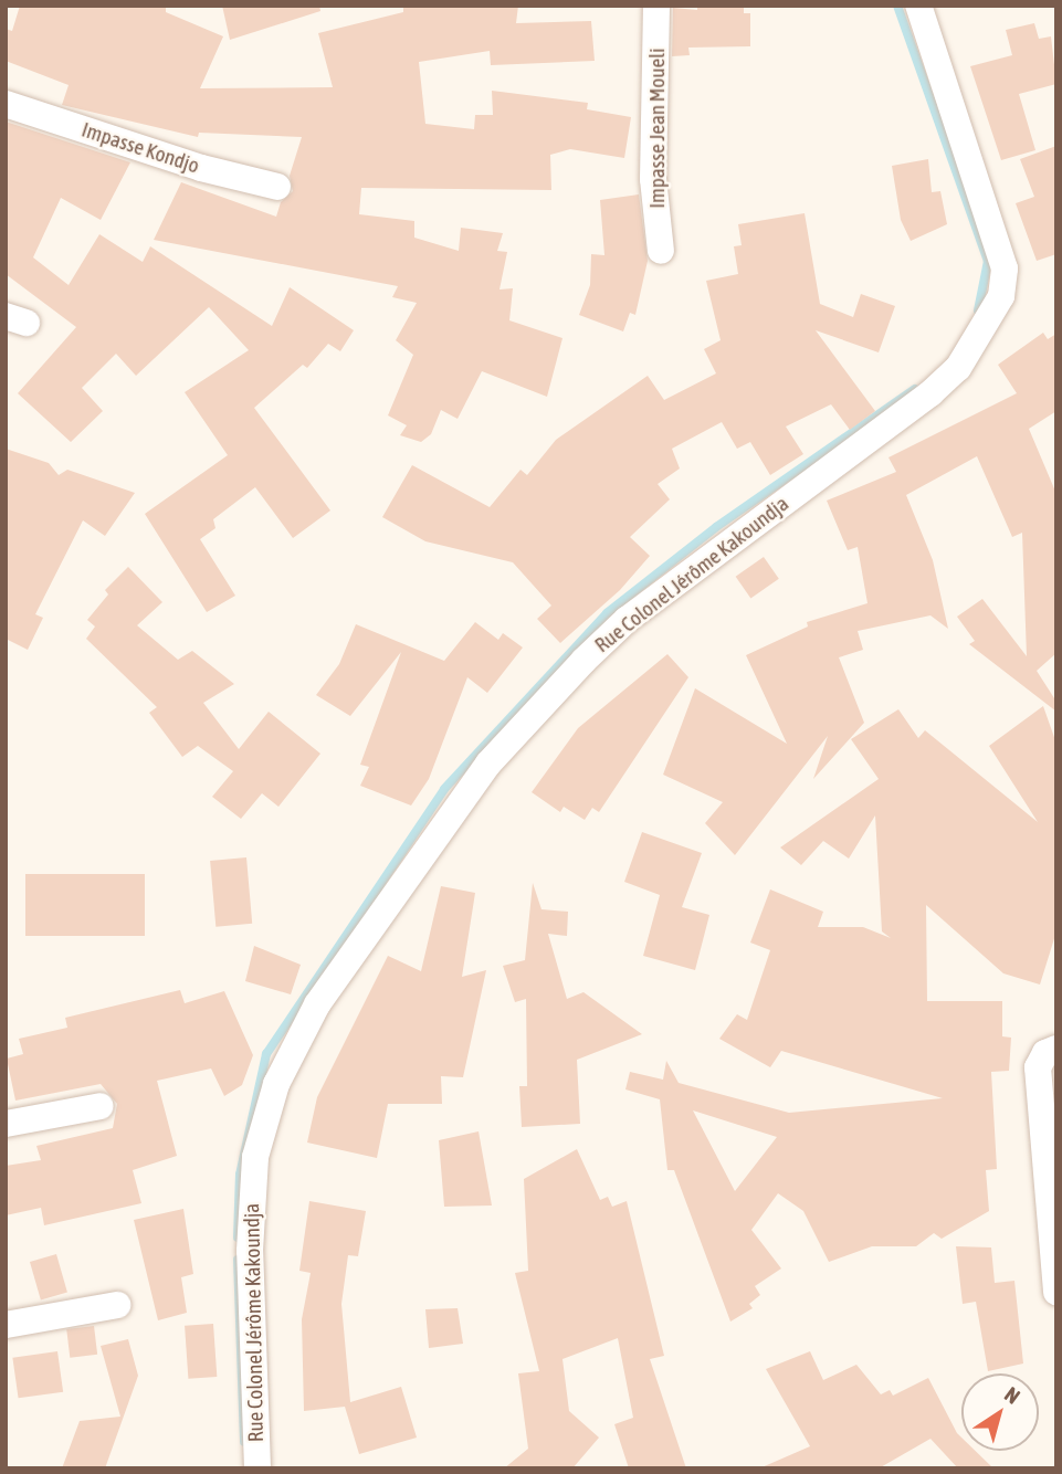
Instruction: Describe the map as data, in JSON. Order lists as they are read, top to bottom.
{
  "streets": {
    "street": ["Impasse Jean Moueli", "Impasse Kondjo", "Rue Colonel Jérôme Kakoundja"]
  },
  "north": "top right"
}
